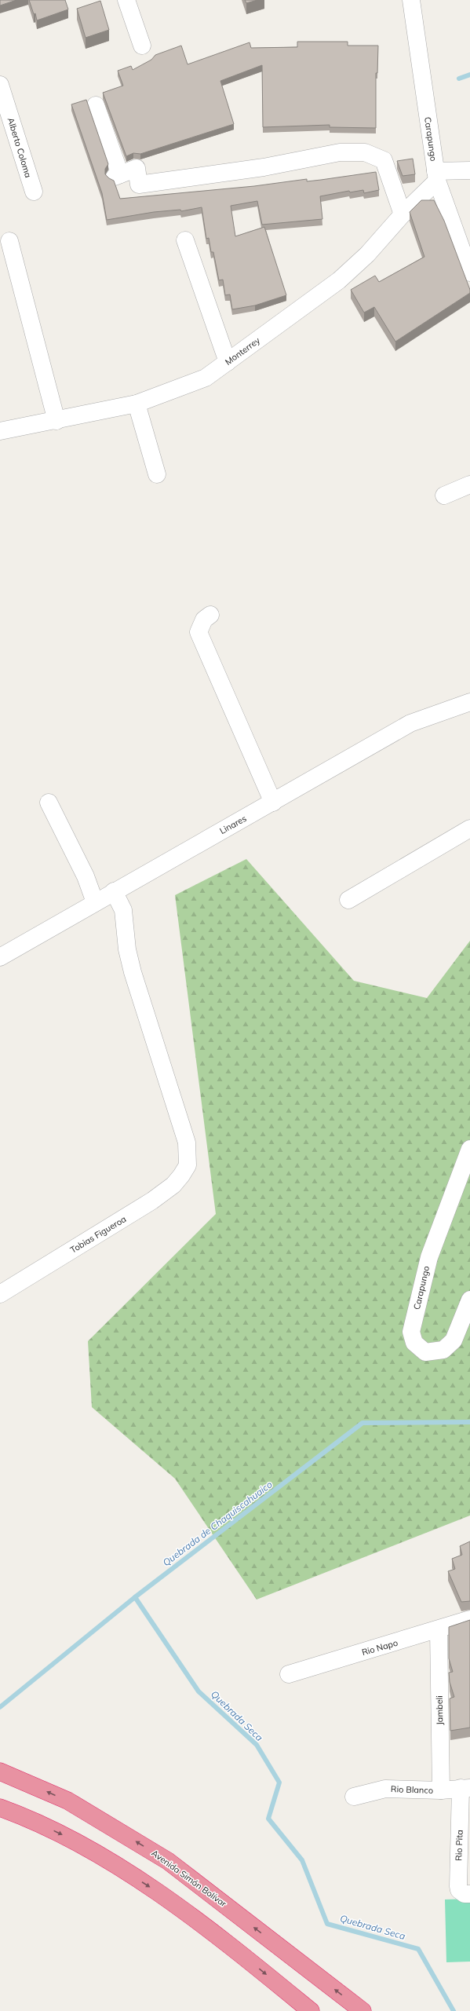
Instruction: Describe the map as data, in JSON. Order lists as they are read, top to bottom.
{
  "streets": {
    "highway": ["Avenida Simón Bolívar"],
    "street": [
      "Carapungo",
      "Alberto Coloma",
      "Monterrey",
      "Linares",
      "Tobias Figueroa",
      "Rio Napo",
      "Jambeli",
      "Rio Blanco",
      "Rio Pita"
    ]
  },
  "crossings": [
    ["Carapungo", "Monterrey"],
    ["Linares", "Tobias Figueroa"],
    ["Rio Napo", "Jambeli"],
    ["Jambeli", "Rio Blanco"],
    ["Rio Blanco", "Rio Pita"]
  ],
  "water": ["Quebrada de Chaquiscahuaico", "Quebrada Seca"]
}
